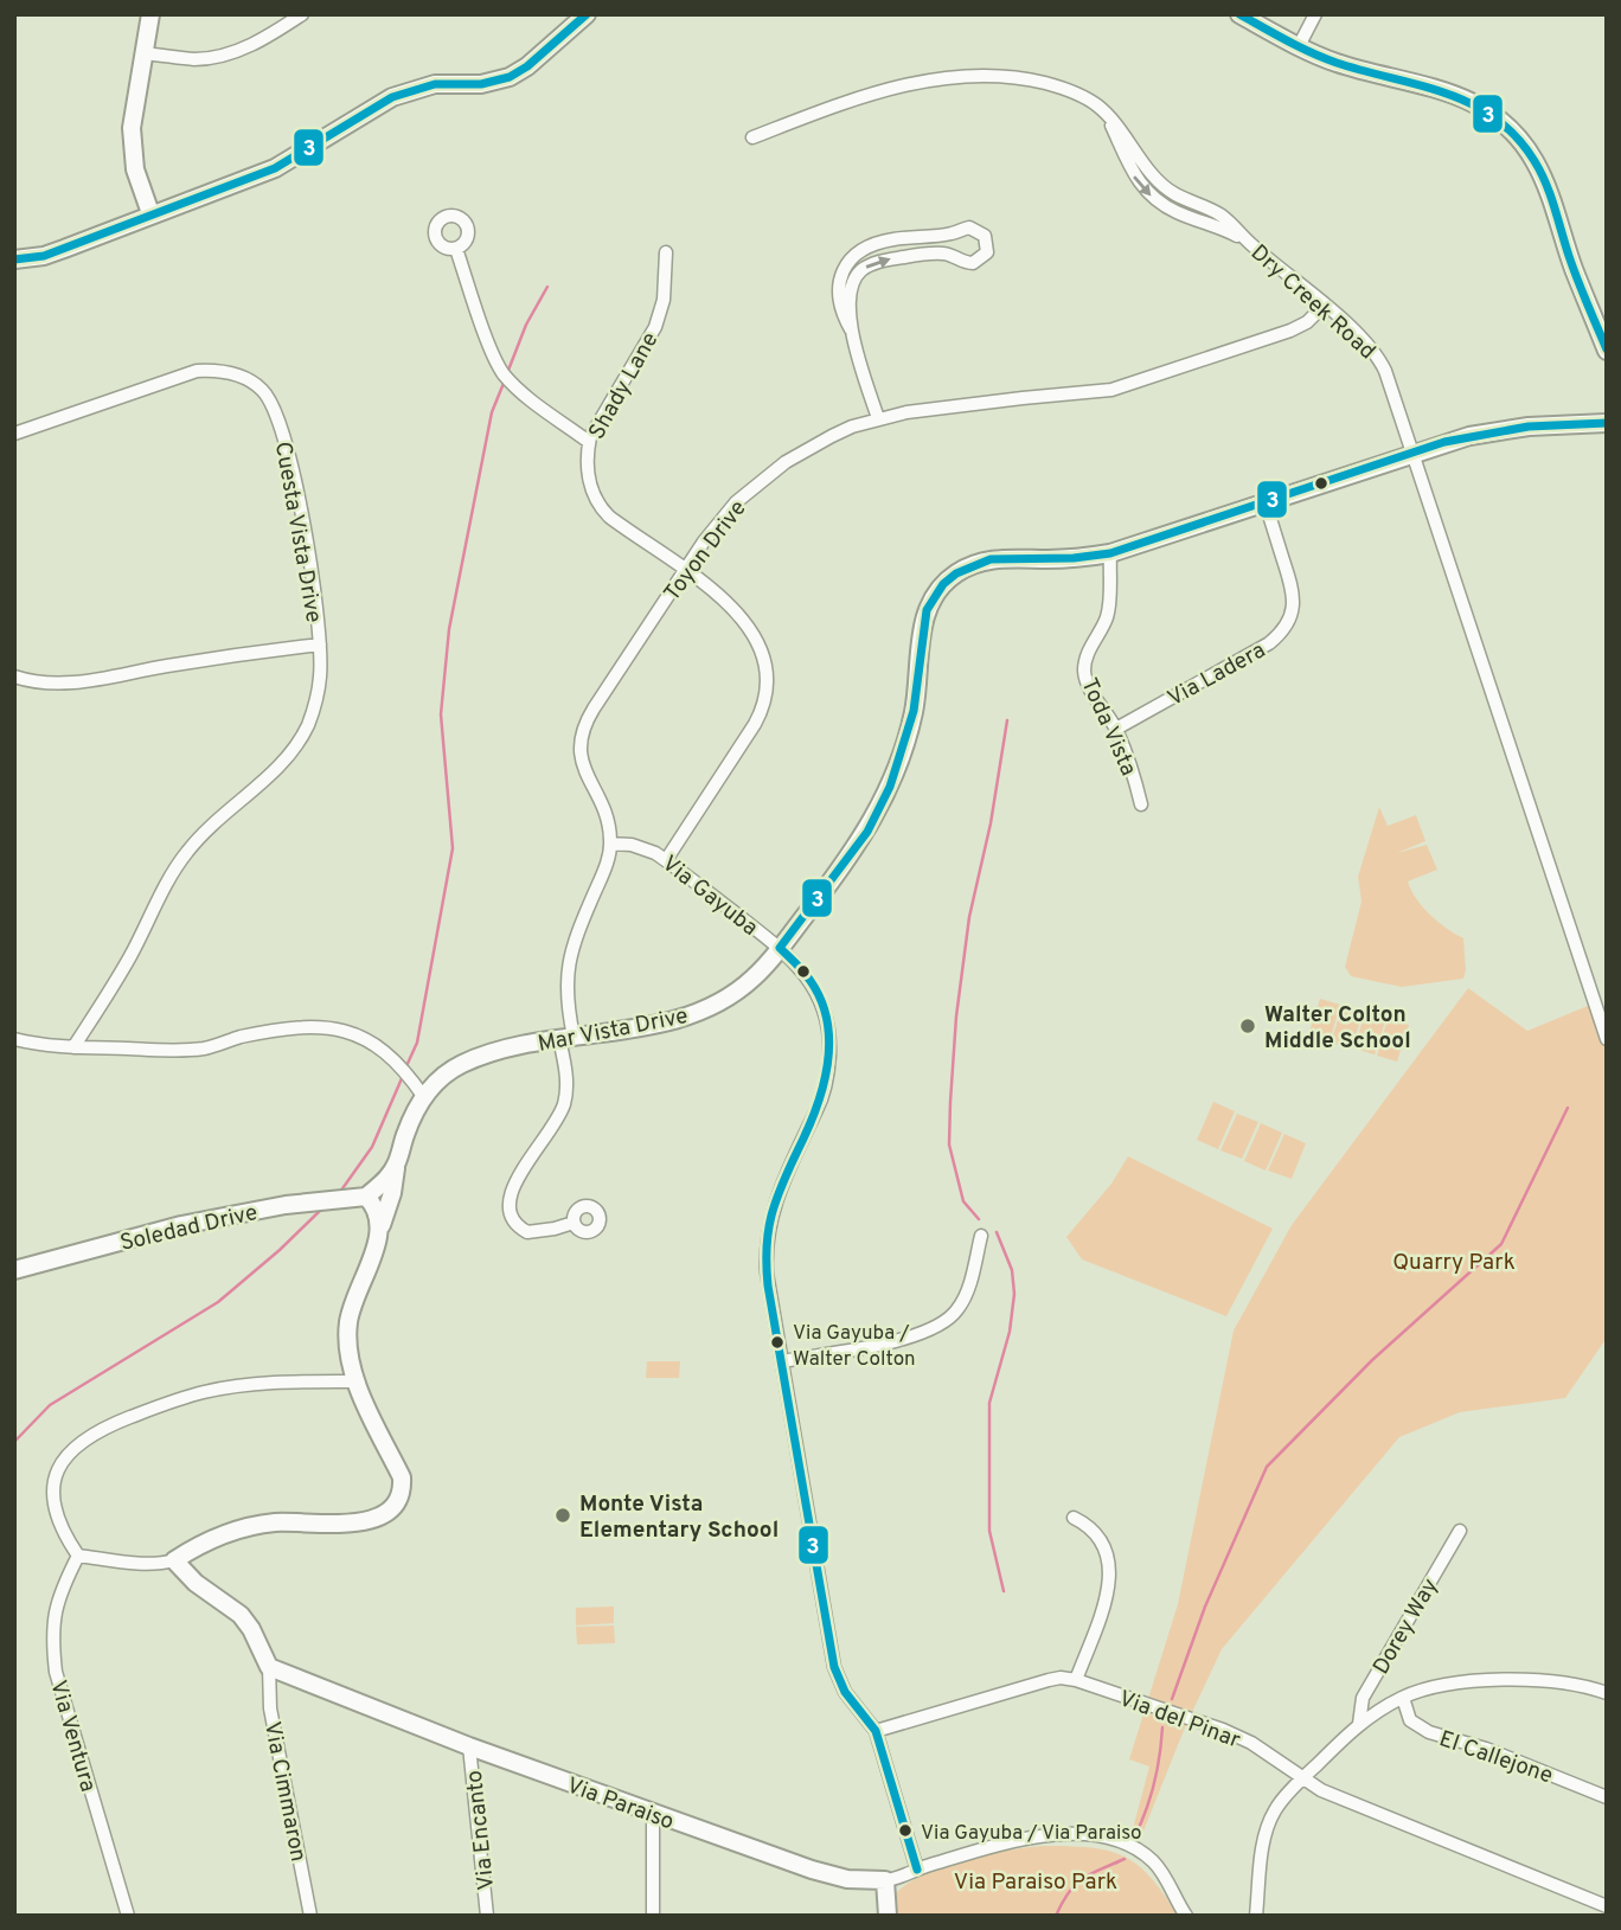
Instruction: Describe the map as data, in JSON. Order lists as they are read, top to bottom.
{
  "streets": {
    "street": [
      "Dry Creek Road",
      "Shady Lane",
      "Cuesta Vista Drive",
      "Toyon Drive",
      "Via Ladera",
      "Toda Vista",
      "Via Gayuba",
      "Mar Vista Drive",
      "Soledad Drive",
      "Dorey Way",
      "Via del Pinar",
      "Via Ventura",
      "El Callejone",
      "Via Cimmaron",
      "Via Paraiso",
      "Via Encanto"
    ]
  },
  "crossings": [
    ["Dry Creek Road", "Toyon Drive"],
    ["Dry Creek Road", "Mar Vista Drive"],
    ["Shady Lane", "Toyon Drive"],
    ["Shady Lane", "Via Gayuba"],
    ["Toyon Drive", "Via Gayuba"],
    ["Via Ladera", "Toda Vista"],
    ["Via Ladera", "Mar Vista Drive"],
    ["Toda Vista", "Mar Vista Drive"],
    ["Via Gayuba", "Mar Vista Drive"],
    ["Via Gayuba", "Via del Pinar"],
    ["Via Gayuba", "Via Paraiso"],
    ["Via Cimmaron", "Via Paraiso"],
    ["Via Paraiso", "Via Encanto"]
  ],
  "parks": ["Quarry Park", "Via Paraiso Park"],
  "places": [
    "Walter Colton Middle School",
    "Via Gayuba / Walter Colton",
    "Monte Vista Elementary School",
    "Via Gayuba / Via Paraiso"
  ],
  "lines": ["transit line 3"]
}
